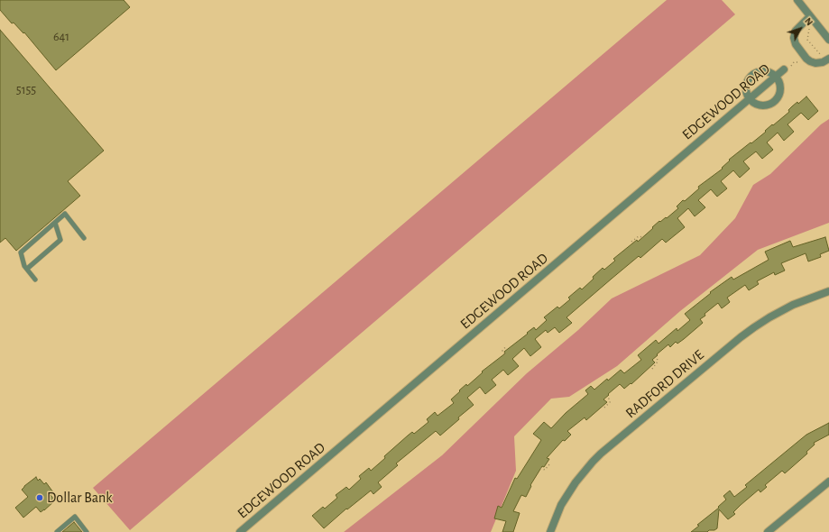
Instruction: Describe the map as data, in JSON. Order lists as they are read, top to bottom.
{
  "streets": {
    "street": ["EDGEWOOD ROAD", "RADFORD DRIVE"]
  },
  "places": ["Dollar Bank"],
  "house_numbers": ["641", "5155"],
  "north": "top right"
}
